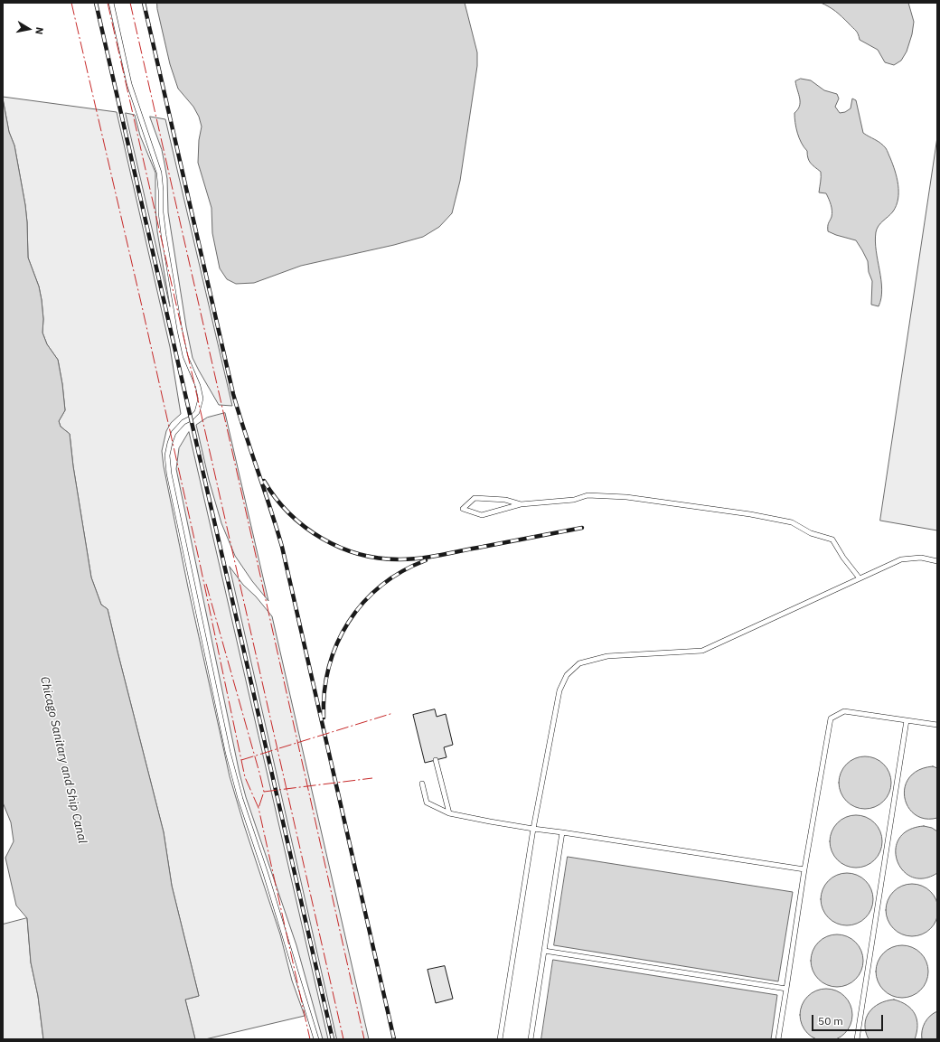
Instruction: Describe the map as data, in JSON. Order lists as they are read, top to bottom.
{
  "water": ["Chicago Sanitary and Ship Canal"],
  "scale_bar": "50 m",
  "north": "right"
}
